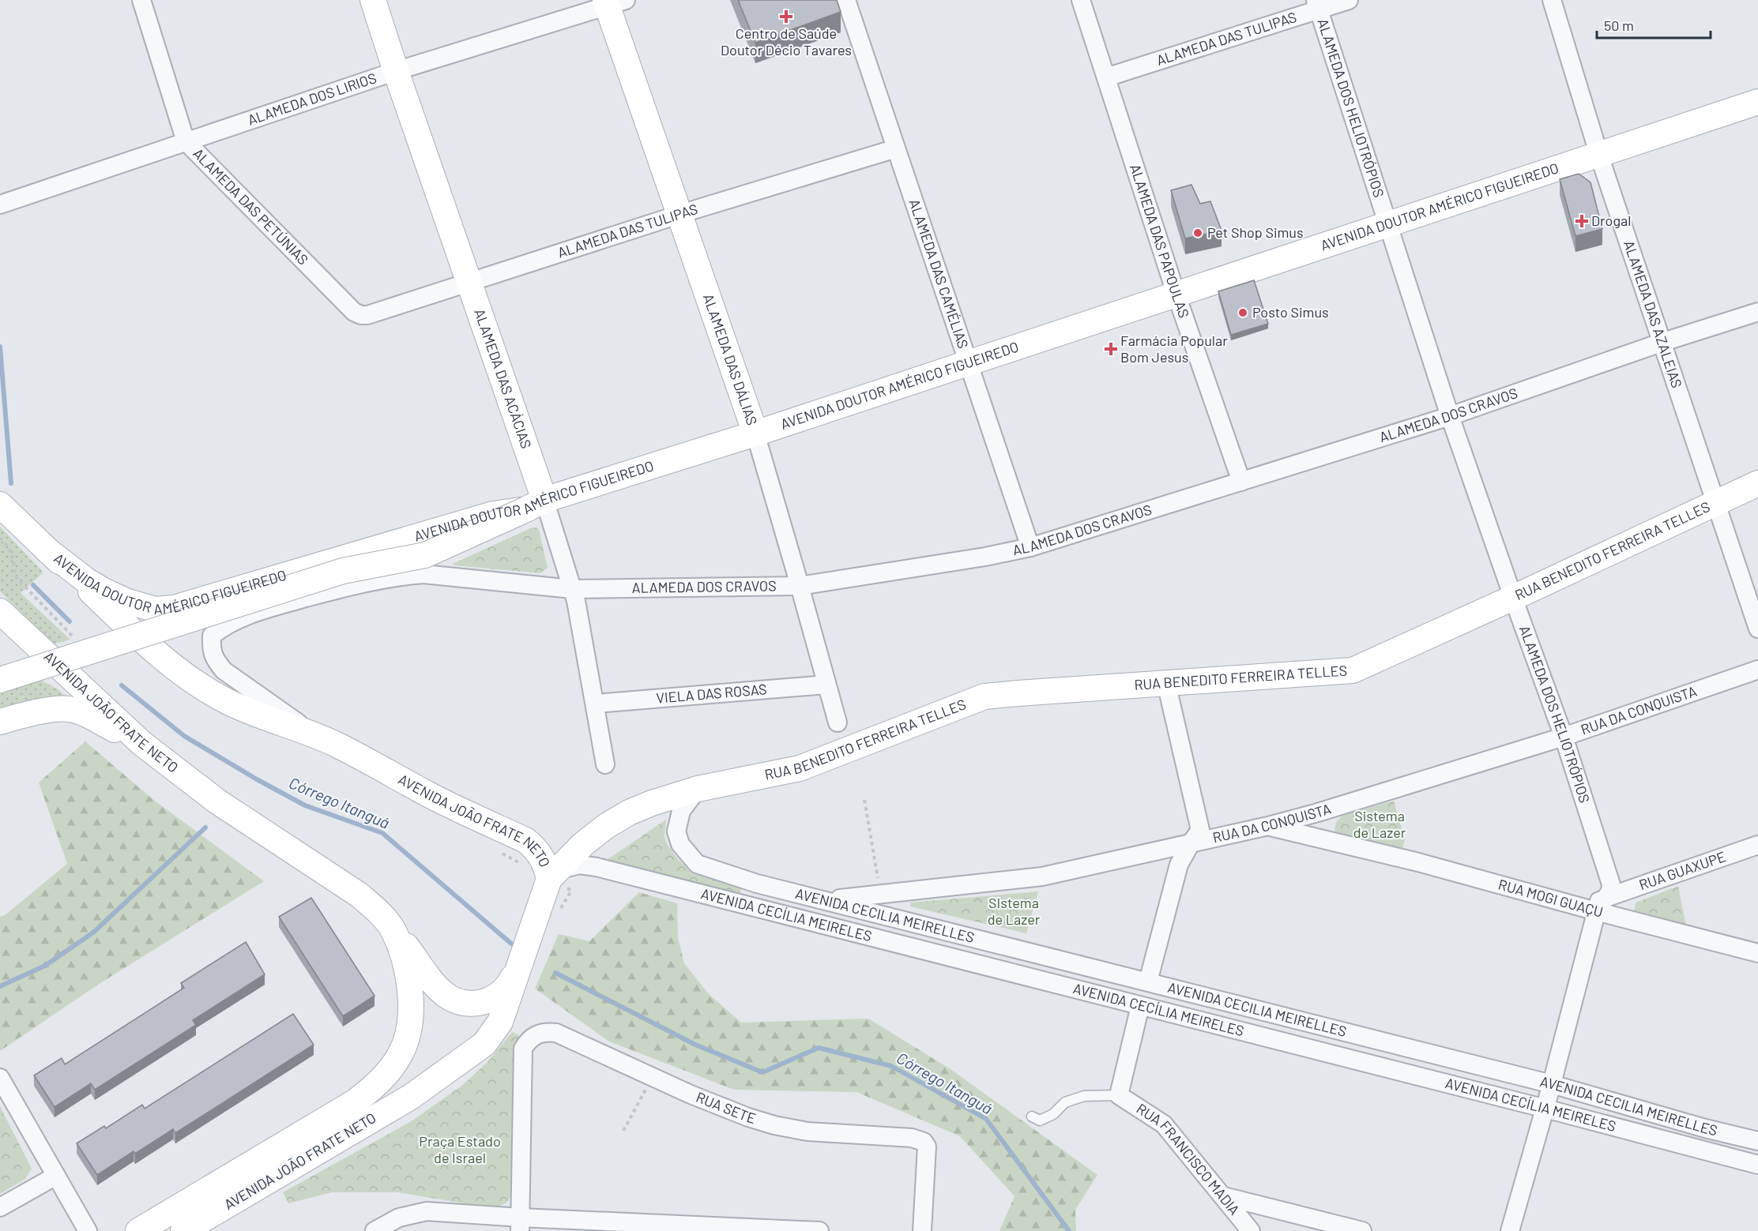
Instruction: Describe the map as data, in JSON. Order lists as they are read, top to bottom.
{
  "streets": {
    "main road": [
      "AVENIDA DOUTOR AMÉRICO FIGUEIREDO",
      "ALAMEDA DAS DÁLIAS",
      "ALAMEDA DAS ACÁCIAS",
      "RUA BENEDITO FERREIRA TELLES",
      "AVENIDA JOÃO FRATE NETO"
    ],
    "street": [
      "ALAMEDA DAS TULIPAS",
      "ALAMEDA DOS LIRIOS",
      "ALAMEDA DOS HELIOTRÓPIOS",
      "ALAMEDA DAS PETÚNIAS",
      "ALAMEDA DAS PAPOULAS",
      "ALAMEDA DAS CAMÉLIAS",
      "ALAMEDA DAS AZALEIAS",
      "ALAMEDA DOS CRAVOS",
      "VIELA DAS ROSAS",
      "RUA DA CONQUISTA",
      "RUA GUAXUPE",
      "RUA MOGI GUAÇU",
      "AVENIDA CECÍLIA MEIRELES",
      "AVENIDA CECILIA MEIRELLES",
      "RUA SETE",
      "RUA FRANCISCO MADIA"
    ]
  },
  "crossings": [
    ["ALAMEDA DAS TULIPAS", "ALAMEDA DOS HELIOTRÓPIOS"],
    ["ALAMEDA DAS TULIPAS", "ALAMEDA DAS PETÚNIAS"],
    ["ALAMEDA DAS TULIPAS", "ALAMEDA DAS PAPOULAS"],
    ["ALAMEDA DAS TULIPAS", "ALAMEDA DAS CAMÉLIAS"],
    ["ALAMEDA DAS TULIPAS", "ALAMEDA DAS DÁLIAS"],
    ["ALAMEDA DAS TULIPAS", "ALAMEDA DAS ACÁCIAS"],
    ["ALAMEDA DOS LIRIOS", "ALAMEDA DAS PETÚNIAS"],
    ["ALAMEDA DOS LIRIOS", "ALAMEDA DAS DÁLIAS"],
    ["ALAMEDA DOS LIRIOS", "ALAMEDA DAS ACÁCIAS"],
    ["ALAMEDA DOS HELIOTRÓPIOS", "AVENIDA DOUTOR AMÉRICO FIGUEIREDO"],
    ["ALAMEDA DOS HELIOTRÓPIOS", "ALAMEDA DOS CRAVOS"],
    ["ALAMEDA DOS HELIOTRÓPIOS", "RUA BENEDITO FERREIRA TELLES"],
    ["ALAMEDA DOS HELIOTRÓPIOS", "RUA DA CONQUISTA"],
    ["ALAMEDA DOS HELIOTRÓPIOS", "RUA GUAXUPE"],
    ["ALAMEDA DOS HELIOTRÓPIOS", "RUA MOGI GUAÇU"],
    ["ALAMEDA DOS HELIOTRÓPIOS", "AVENIDA CECÍLIA MEIRELES"],
    ["ALAMEDA DOS HELIOTRÓPIOS", "AVENIDA CECILIA MEIRELLES"],
    ["AVENIDA DOUTOR AMÉRICO FIGUEIREDO", "ALAMEDA DAS PAPOULAS"],
    ["AVENIDA DOUTOR AMÉRICO FIGUEIREDO", "ALAMEDA DAS CAMÉLIAS"],
    ["AVENIDA DOUTOR AMÉRICO FIGUEIREDO", "ALAMEDA DAS AZALEIAS"],
    ["AVENIDA DOUTOR AMÉRICO FIGUEIREDO", "ALAMEDA DAS DÁLIAS"],
    ["AVENIDA DOUTOR AMÉRICO FIGUEIREDO", "ALAMEDA DAS ACÁCIAS"],
    ["AVENIDA DOUTOR AMÉRICO FIGUEIREDO", "AVENIDA JOÃO FRATE NETO"],
    ["ALAMEDA DAS PAPOULAS", "ALAMEDA DOS CRAVOS"],
    ["ALAMEDA DAS CAMÉLIAS", "ALAMEDA DOS CRAVOS"],
    ["ALAMEDA DAS AZALEIAS", "ALAMEDA DOS CRAVOS"],
    ["ALAMEDA DAS AZALEIAS", "RUA BENEDITO FERREIRA TELLES"],
    ["ALAMEDA DAS DÁLIAS", "ALAMEDA DOS CRAVOS"],
    ["ALAMEDA DAS DÁLIAS", "VIELA DAS ROSAS"],
    ["ALAMEDA DAS ACÁCIAS", "ALAMEDA DOS CRAVOS"],
    ["ALAMEDA DAS ACÁCIAS", "VIELA DAS ROSAS"],
    ["ALAMEDA DOS CRAVOS", "AVENIDA JOÃO FRATE NETO"],
    ["RUA BENEDITO FERREIRA TELLES", "AVENIDA JOÃO FRATE NETO"],
    ["RUA BENEDITO FERREIRA TELLES", "AVENIDA CECÍLIA MEIRELES"],
    ["RUA BENEDITO FERREIRA TELLES", "AVENIDA CECILIA MEIRELLES"],
    ["RUA DA CONQUISTA", "RUA MOGI GUAÇU"],
    ["RUA DA CONQUISTA", "AVENIDA CECILIA MEIRELLES"],
    ["AVENIDA JOÃO FRATE NETO", "AVENIDA CECÍLIA MEIRELES"]
  ],
  "water": ["Córrego Itanguá"],
  "parks": ["Sistema de Lazer", "SIstema de Lazer", "Praça Estado de Israel"],
  "places": {
    "health": ["Centro de Saúde Doutor Décio Tavares", "Drogal", "Farmácia Popular Bom Jesus"],
    "other": ["Pet Shop Simus", "Posto Simus"]
  },
  "scale_bar": "50 m"
}
